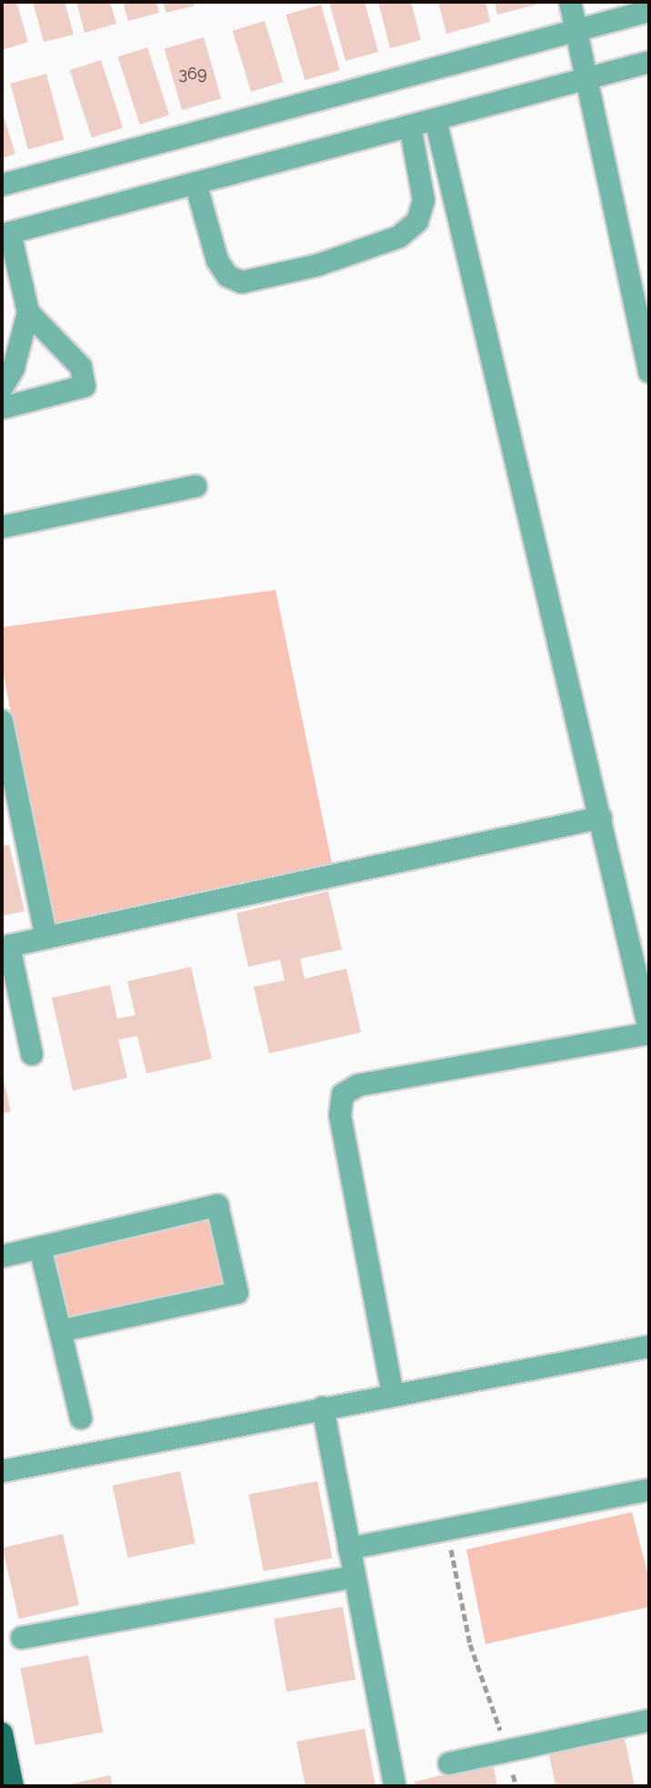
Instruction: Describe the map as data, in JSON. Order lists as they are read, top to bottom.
{
  "house_numbers": ["369"]
}
